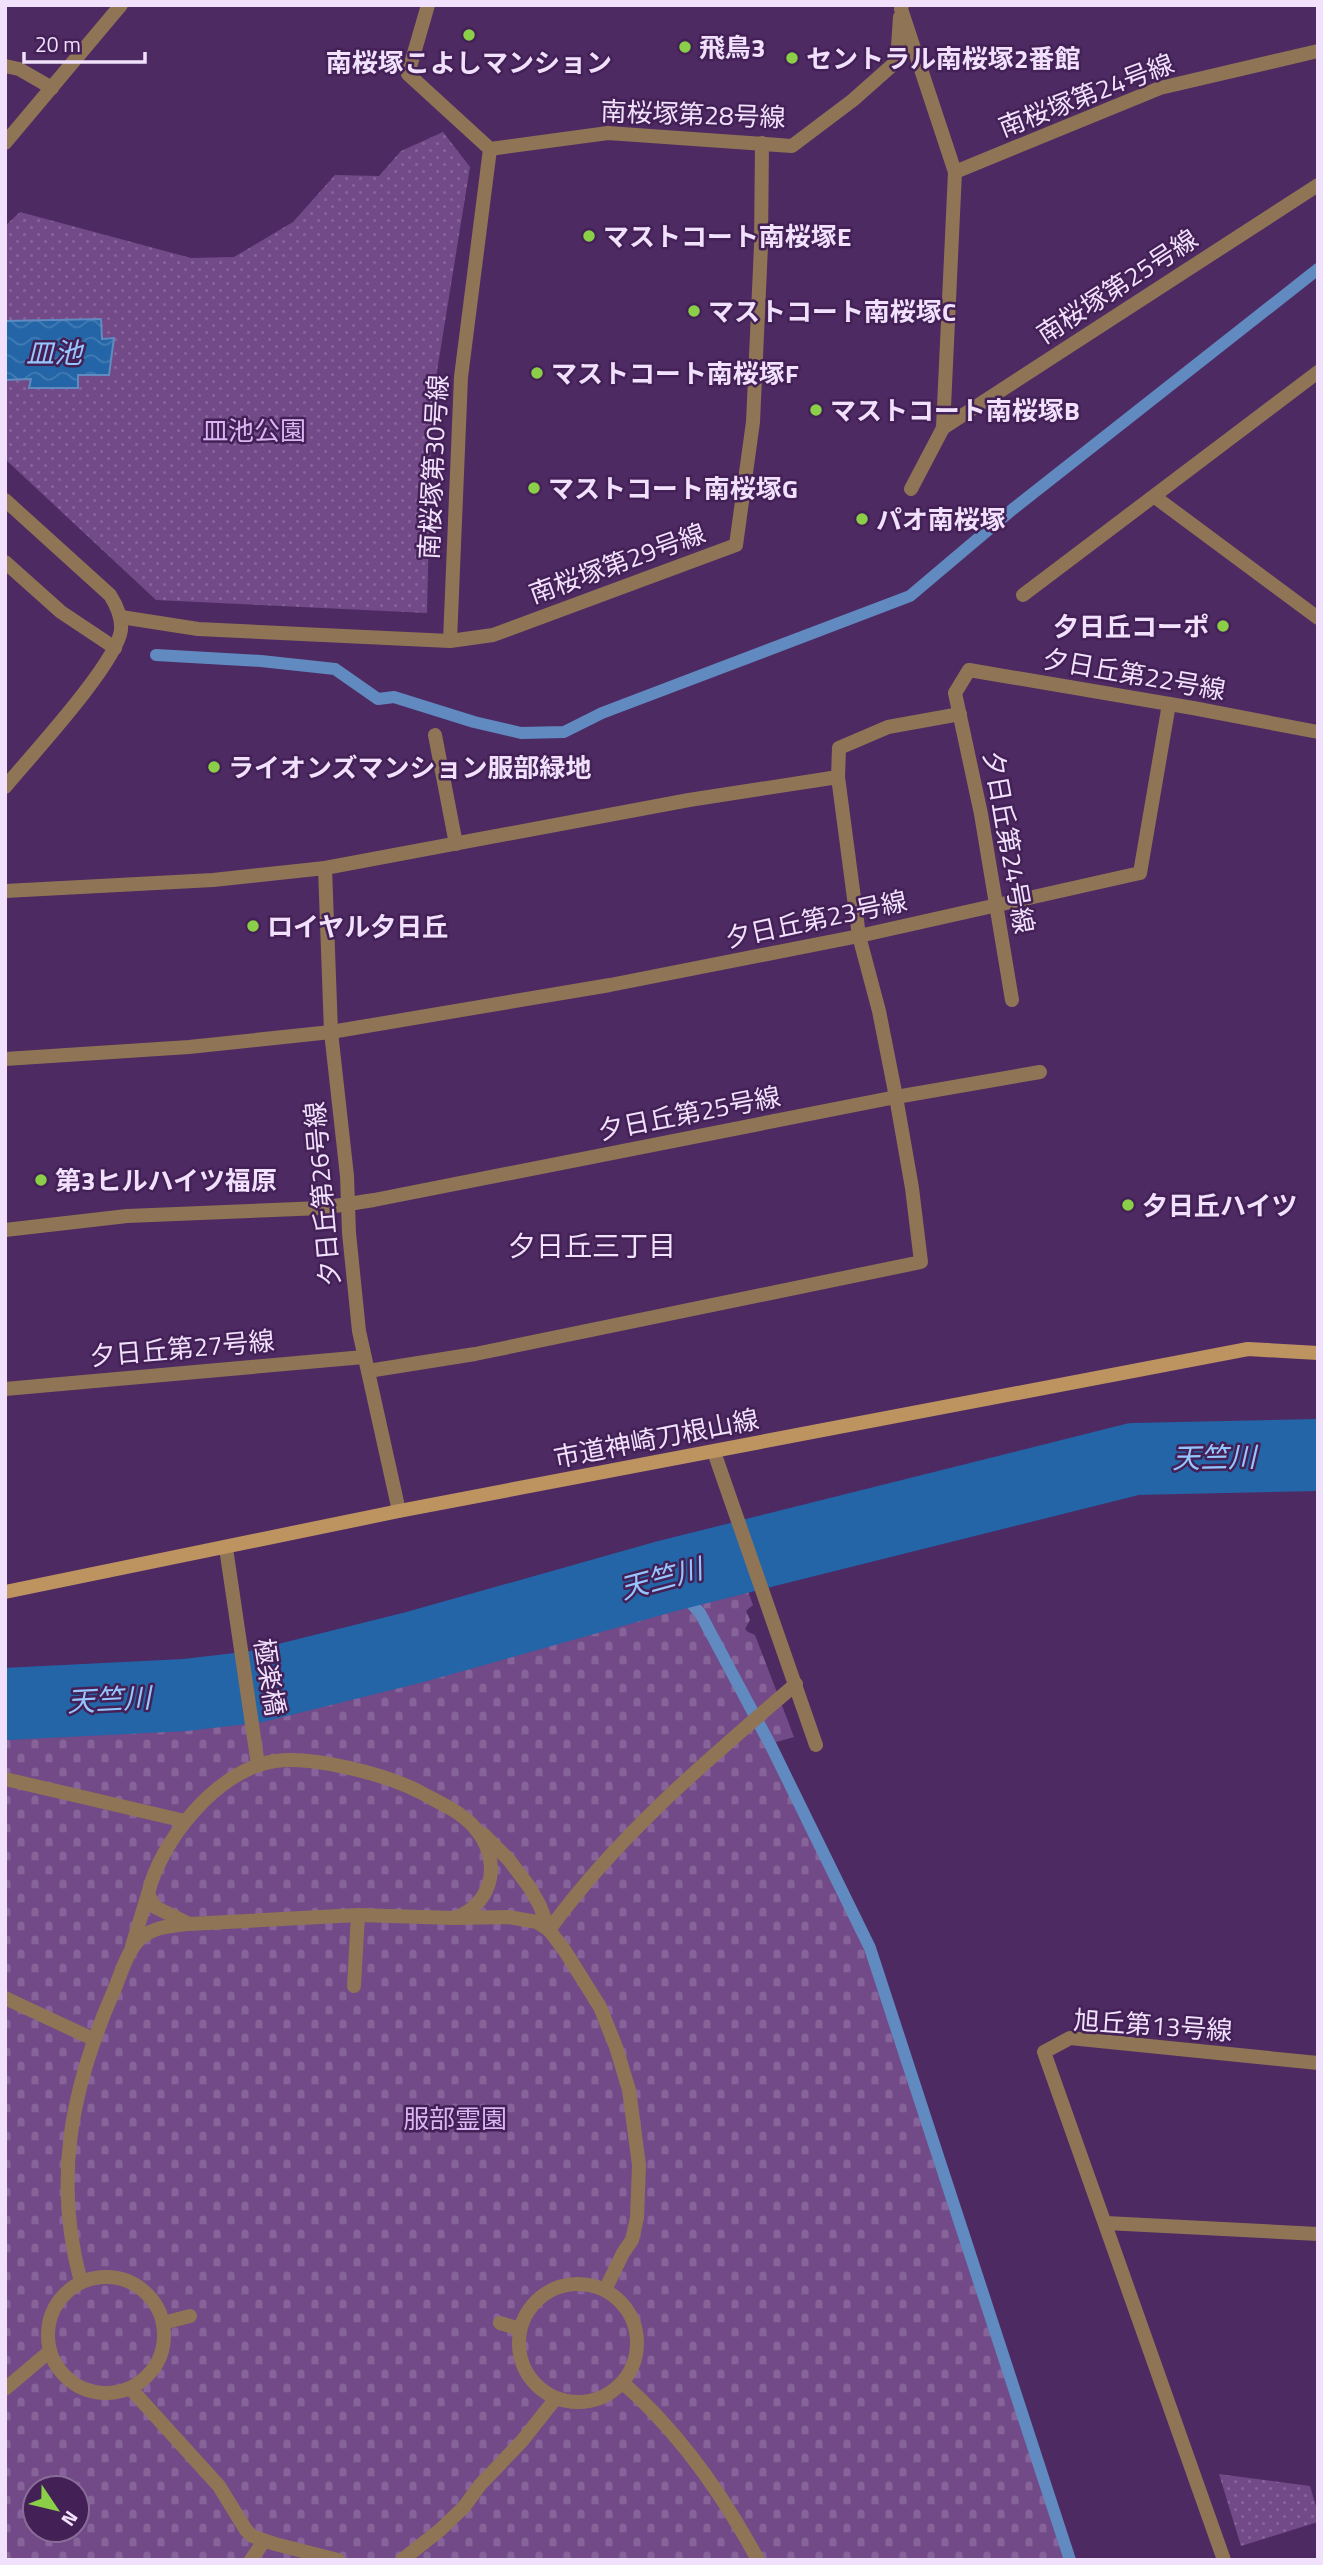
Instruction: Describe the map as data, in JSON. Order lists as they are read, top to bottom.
{
  "streets": {
    "street": [
      "南桜塚第24号線",
      "南桜塚第28号線",
      "南桜塚第25号線",
      "南桜塚第30号線",
      "南桜塚第29号線",
      "夕日丘第22号線",
      "夕日丘第24号線",
      "夕日丘第23号線",
      "夕日丘第25号線",
      "夕日丘第26号線",
      "夕日丘第27号線",
      "市道神崎刀根山線",
      "極楽橋",
      "旭丘第13号線"
    ]
  },
  "crossings": [
    ["南桜塚第28号線", "南桜塚第30号線"],
    ["南桜塚第28号線", "南桜塚第29号線"],
    ["南桜塚第30号線", "南桜塚第29号線"],
    ["夕日丘第22号線", "夕日丘第24号線"],
    ["夕日丘第22号線", "夕日丘第23号線"],
    ["夕日丘第24号線", "夕日丘第23号線"],
    ["夕日丘第23号線", "夕日丘第26号線"],
    ["夕日丘第25号線", "夕日丘第26号線"],
    ["夕日丘第25号線", "夕日丘第27号線"],
    ["夕日丘第26号線", "夕日丘第27号線"],
    ["夕日丘第26号線", "市道神崎刀根山線"],
    ["市道神崎刀根山線", "極楽橋"]
  ],
  "districts": ["夕日丘三丁目"],
  "water": ["皿池", "天竺川"],
  "parks": ["皿池公園", "服部霊園"],
  "places": [
    "南桜塚こよしマンション",
    "飛鳥3",
    "セントラル南桜塚2番館",
    "マストコート南桜塚E",
    "マストコート南桜塚C",
    "マストコート南桜塚F",
    "マストコート南桜塚B",
    "マストコート南桜塚G",
    "パオ南桜塚",
    "夕日丘コーポ",
    "ライオンズマンション服部緑地",
    "ロイヤル夕日丘",
    "第3ヒルハイツ福原",
    "夕日丘ハイツ"
  ],
  "scale_bar": "20 m",
  "north": "bottom right"
}
